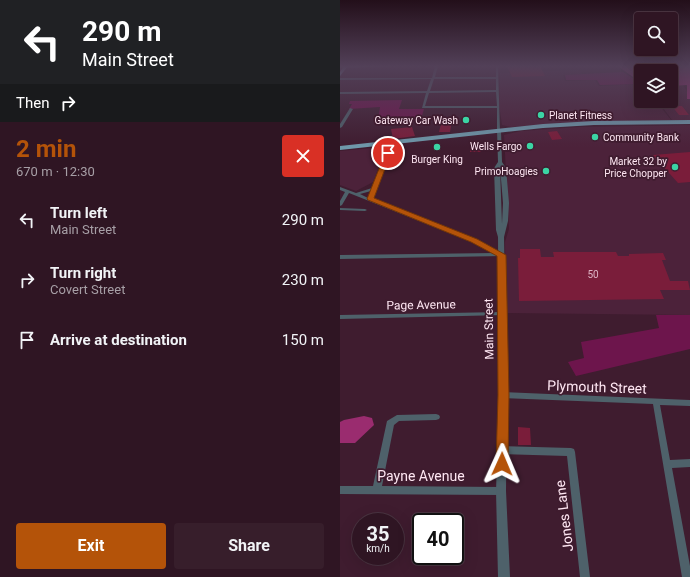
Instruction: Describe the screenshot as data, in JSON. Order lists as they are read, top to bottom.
{
  "streets": {
    "street": [
      "Page Avenue",
      "Main Street",
      "Plymouth Street",
      "Payne Avenue",
      "Jones Lane"
    ]
  },
  "crossings": [
    ["Page Avenue", "Main Street"],
    ["Main Street", "Plymouth Street"],
    ["Main Street", "Payne Avenue"],
    ["Main Street", "Jones Lane"]
  ],
  "places": [
    "Planet Fitness",
    "Gateway Car Wash",
    "Community Bank",
    "Wells Fargo",
    "Burger King",
    "Market 32 by Price Chopper",
    "PrimoHoagies"
  ],
  "house_numbers": ["50"],
  "page": {
    "turn": ["290 m", "Main Street"],
    "then": "Then",
    "heading": ["2 min", "670 m · 12:30"],
    "list": [
      {
        "name": "Turn left",
        "note": "Main Street",
        "value": "290 m"
      },
      {
        "name": "Turn right",
        "note": "Covert Street",
        "value": "230 m"
      },
      {
        "name": "Arrive at destination",
        "value": "150 m"
      }
    ],
    "speed": "35 km/h",
    "limit": "40",
    "buttons": ["Exit", "Share"]
  }
}
